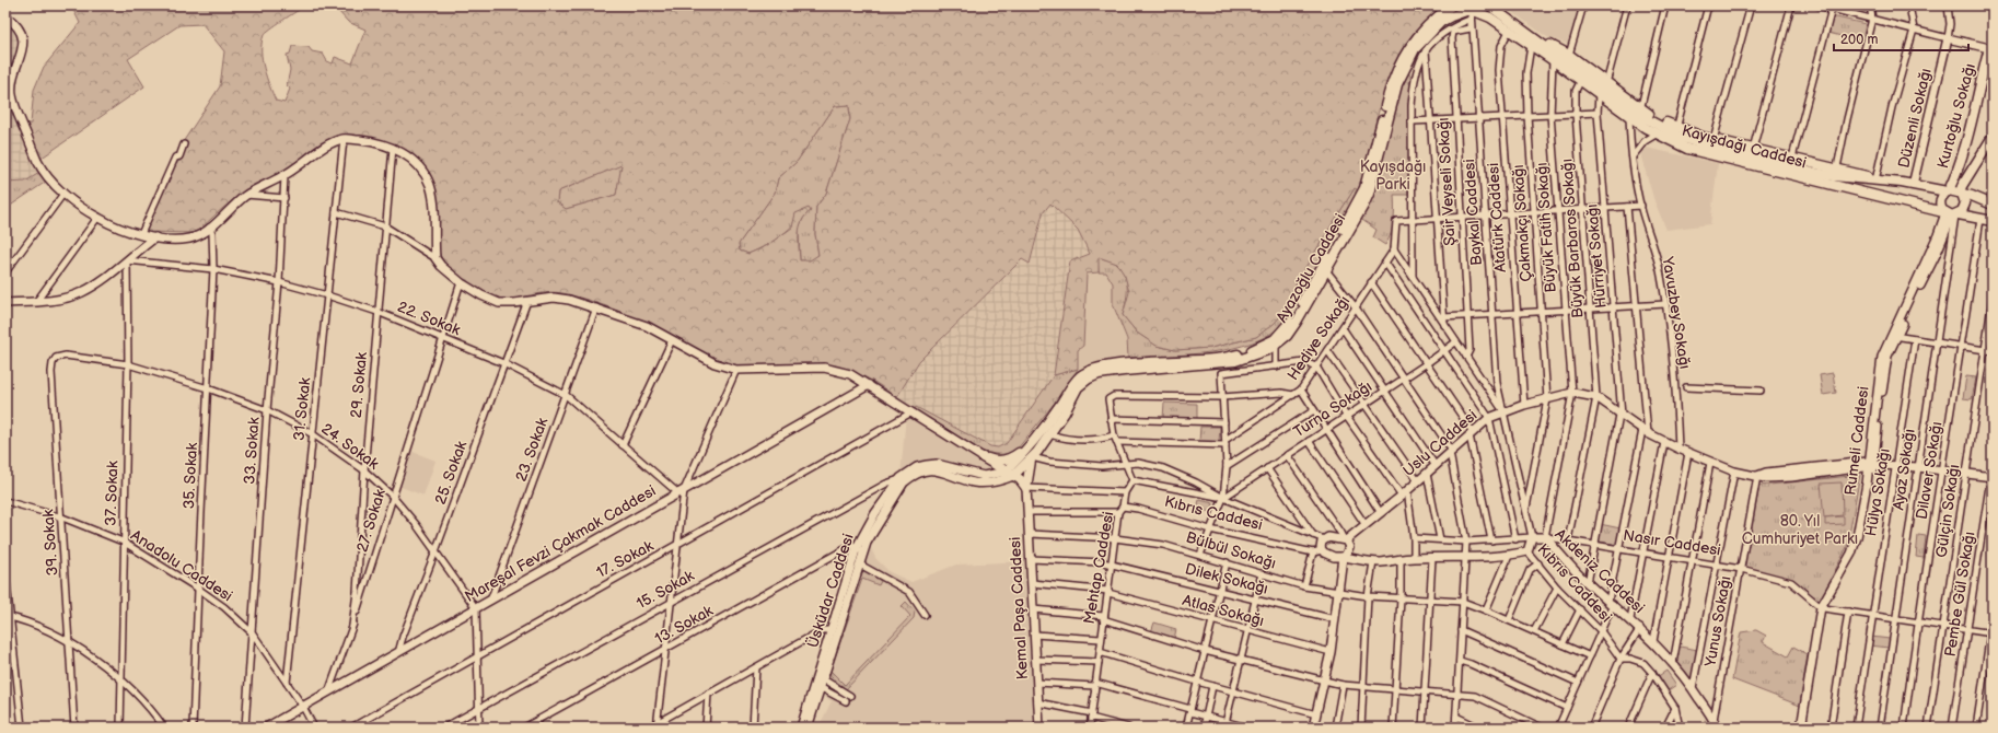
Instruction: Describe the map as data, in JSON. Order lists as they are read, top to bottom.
{
  "streets": {
    "main road": ["Kurtoğlu Sokağı", "Kayışdağı Caddesi", "Ayazoğlu Caddesi"],
    "street": [
      "Düzenli Sokağı",
      "Şair Veyseli Sokağı",
      "Baykal Caddesi",
      "Atatürk Caddesi",
      "Çakmakçı Sokağı",
      "Büyük Fatih Sokağı",
      "Büyük Barbaros Sokağı",
      "Hürriyet Sokağı",
      "Yavuzbey Sokağı",
      "22. Sokak",
      "Hediye Sokağı",
      "29. Sokak",
      "31. Sokak",
      "Turna Sokağı",
      "Rumeli Caddesi",
      "Uslu Caddesi",
      "24. Sokak",
      "23. Sokak",
      "33. Sokak",
      "Ayaz Sokağı",
      "Dilaver Sokağı",
      "25. Sokak",
      "35. Sokak",
      "Hülya Sokağı",
      "37. Sokak",
      "Gülçin Sokağı",
      "Kıbrıs Caddesi",
      "27. Sokak",
      "39. Sokak",
      "Nasır Caddesi",
      "Mareşal Fevzi Çakmak Caddesi",
      "Bülbül Sokağı",
      "17. Sokak",
      "Anadolu Caddesi",
      "Mehtap Caddesi",
      "Akdeniz Caddesi",
      "Dilek Sokağı",
      "15. Sokak",
      "Üsküdar Caddesi",
      "Pembe Gül Sokağı",
      "Kemal Paşa Caddesi",
      "Atlas Sokağı",
      "Yunus Sokağı",
      "13. Sokak"
    ]
  },
  "crossings": [
    ["Kurtoğlu Sokağı", "Kayışdağı Caddesi"],
    ["Kurtoğlu Sokağı", "Rumeli Caddesi"],
    ["Kurtoğlu Sokağı", "Ayaz Sokağı"],
    ["Düzenli Sokağı", "Kayışdağı Caddesi"],
    ["Kayışdağı Caddesi", "Şair Veyseli Sokağı"],
    ["Kayışdağı Caddesi", "Baykal Caddesi"],
    ["Kayışdağı Caddesi", "Atatürk Caddesi"],
    ["Kayışdağı Caddesi", "Çakmakçı Sokağı"],
    ["Kayışdağı Caddesi", "Büyük Fatih Sokağı"],
    ["Kayışdağı Caddesi", "Büyük Barbaros Sokağı"],
    ["Kayışdağı Caddesi", "Hürriyet Sokağı"],
    ["Kayışdağı Caddesi", "Ayazoğlu Caddesi"],
    ["Kayışdağı Caddesi", "Yavuzbey Sokağı"],
    ["Kayışdağı Caddesi", "Rumeli Caddesi"],
    ["Kayışdağı Caddesi", "Ayaz Sokağı"],
    ["Kayışdağı Caddesi", "Dilaver Sokağı"],
    ["Şair Veyseli Sokağı", "Baykal Caddesi"],
    ["Şair Veyseli Sokağı", "Ayazoğlu Caddesi"],
    ["Baykal Caddesi", "Çakmakçı Sokağı"],
    ["Baykal Caddesi", "Ayazoğlu Caddesi"],
    ["Baykal Caddesi", "Uslu Caddesi"],
    ["Baykal Caddesi", "Akdeniz Caddesi"],
    ["Atatürk Caddesi", "Uslu Caddesi"],
    ["Çakmakçı Sokağı", "Uslu Caddesi"],
    ["Büyük Fatih Sokağı", "Uslu Caddesi"],
    ["Büyük Fatih Sokağı", "Nasır Caddesi"],
    ["Büyük Fatih Sokağı", "Akdeniz Caddesi"],
    ["Büyük Barbaros Sokağı", "Uslu Caddesi"],
    ["Büyük Barbaros Sokağı", "Nasır Caddesi"],
    ["Hürriyet Sokağı", "Uslu Caddesi"],
    ["Hürriyet Sokağı", "Nasır Caddesi"],
    ["Hürriyet Sokağı", "Akdeniz Caddesi"],
    ["Yavuzbey Sokağı", "Uslu Caddesi"],
    ["22. Sokak", "29. Sokak"],
    ["22. Sokak", "31. Sokak"],
    ["22. Sokak", "23. Sokak"],
    ["22. Sokak", "33. Sokak"],
    ["22. Sokak", "25. Sokak"],
    ["22. Sokak", "35. Sokak"],
    ["22. Sokak", "37. Sokak"],
    ["22. Sokak", "27. Sokak"],
    ["22. Sokak", "Mareşal Fevzi Çakmak Caddesi"],
    ["29. Sokak", "24. Sokak"],
    ["29. Sokak", "27. Sokak"],
    ["31. Sokak", "24. Sokak"],
    ["31. Sokak", "Anadolu Caddesi"],
    ["Rumeli Caddesi", "Uslu Caddesi"],
    ["Rumeli Caddesi", "Ayaz Sokağı"],
    ["Rumeli Caddesi", "Nasır Caddesi"],
    ["Uslu Caddesi", "Ayaz Sokağı"],
    ["Uslu Caddesi", "Dilaver Sokağı"],
    ["Uslu Caddesi", "Hülya Sokağı"],
    ["Uslu Caddesi", "Gülçin Sokağı"],
    ["Uslu Caddesi", "Kıbrıs Caddesi"],
    ["Uslu Caddesi", "Pembe Gül Sokağı"],
    ["Uslu Caddesi", "Yunus Sokağı"],
    ["24. Sokak", "33. Sokak"],
    ["24. Sokak", "25. Sokak"],
    ["24. Sokak", "35. Sokak"],
    ["24. Sokak", "37. Sokak"],
    ["24. Sokak", "27. Sokak"],
    ["24. Sokak", "39. Sokak"],
    ["24. Sokak", "Mareşal Fevzi Çakmak Caddesi"],
    ["23. Sokak", "Mareşal Fevzi Çakmak Caddesi"],
    ["33. Sokak", "Anadolu Caddesi"],
    ["25. Sokak", "Mareşal Fevzi Çakmak Caddesi"],
    ["35. Sokak", "Anadolu Caddesi"],
    ["37. Sokak", "Anadolu Caddesi"],
    ["Kıbrıs Caddesi", "Mehtap Caddesi"],
    ["Kıbrıs Caddesi", "Kemal Paşa Caddesi"],
    ["27. Sokak", "Mareşal Fevzi Çakmak Caddesi"],
    ["39. Sokak", "Anadolu Caddesi"],
    ["Nasır Caddesi", "Akdeniz Caddesi"],
    ["Nasır Caddesi", "Yunus Sokağı"],
    ["Mareşal Fevzi Çakmak Caddesi", "Anadolu Caddesi"],
    ["Bülbül Sokağı", "Mehtap Caddesi"],
    ["Bülbül Sokağı", "Kemal Paşa Caddesi"],
    ["Mehtap Caddesi", "Dilek Sokağı"],
    ["Mehtap Caddesi", "Atlas Sokağı"],
    ["Akdeniz Caddesi", "Yunus Sokağı"],
    ["Dilek Sokağı", "Kemal Paşa Caddesi"],
    ["15. Sokak", "Üsküdar Caddesi"],
    ["Üsküdar Caddesi", "13. Sokak"],
    ["Kemal Paşa Caddesi", "Atlas Sokağı"]
  ],
  "parks": ["Kayışdağı Parki", "80. Yıl Cumhuriyet Parkı"],
  "scale_bar": "200 m"
}
